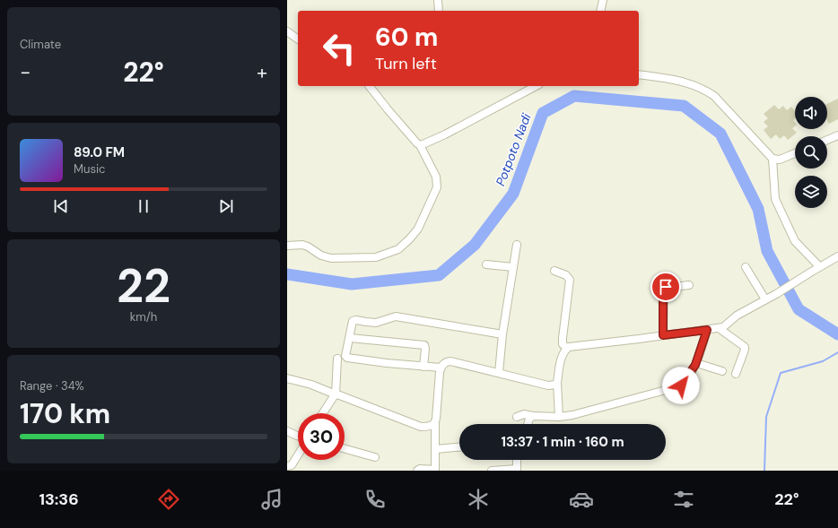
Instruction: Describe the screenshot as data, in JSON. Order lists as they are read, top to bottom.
{
  "water": ["Potpoto Nadi"],
  "page": {
    "tile": [
      "Climate",
      ["22", "km/h"],
      ["Range · 34%", "170 km"]
    ],
    "turn": ["60 m", "Turn left"],
    "heat": ["−", "22°", "+"],
    "song": ["89.0 FM", "Music"],
    "limit": "30",
    "trip": "13:37 · 1 min · 160 m",
    "tabs": ["13:36", "22°"]
  }
}
